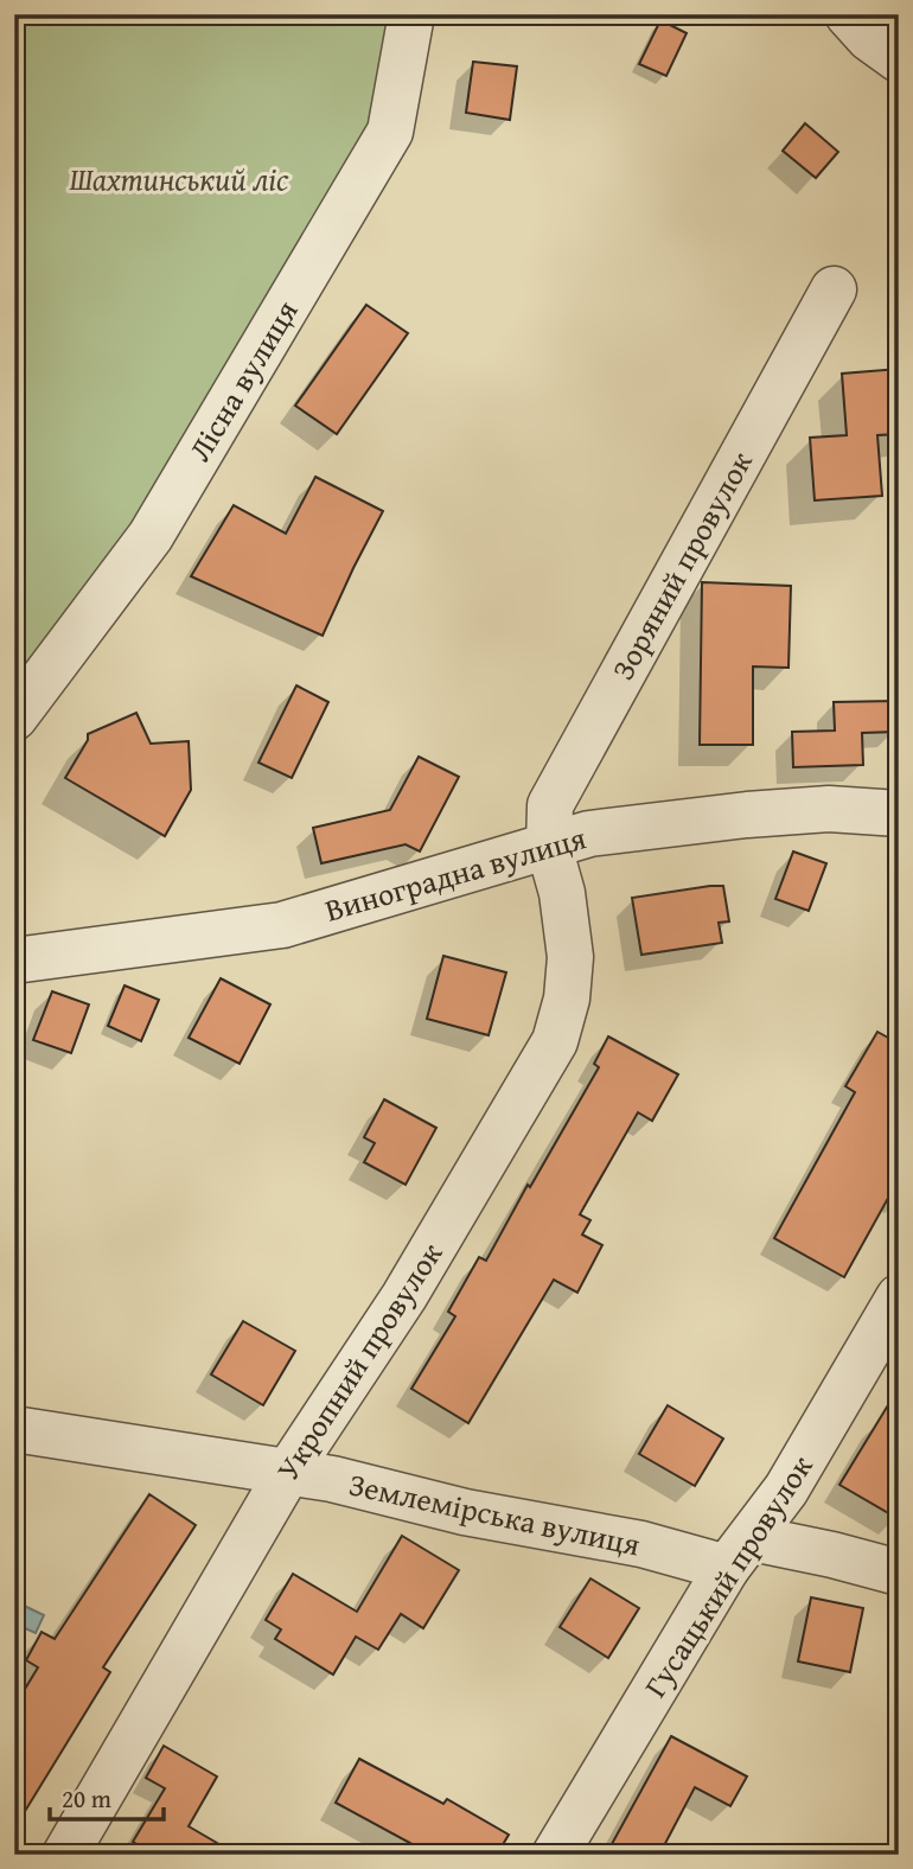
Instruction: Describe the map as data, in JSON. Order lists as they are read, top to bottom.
{
  "streets": {
    "street": [
      "Лісна вулиця",
      "Зоряний провулок",
      "Виноградна вулиця",
      "Укропний провулок",
      "Землемірська вулиця",
      "Гусацький провулок"
    ]
  },
  "crossings": [
    ["Зоряний провулок", "Виноградна вулиця"],
    ["Зоряний провулок", "Укропний провулок"],
    ["Виноградна вулиця", "Укропний провулок"],
    ["Укропний провулок", "Землемірська вулиця"],
    ["Землемірська вулиця", "Гусацький провулок"]
  ],
  "parks": ["Шахтинський ліс"],
  "scale_bar": "20 m"
}
